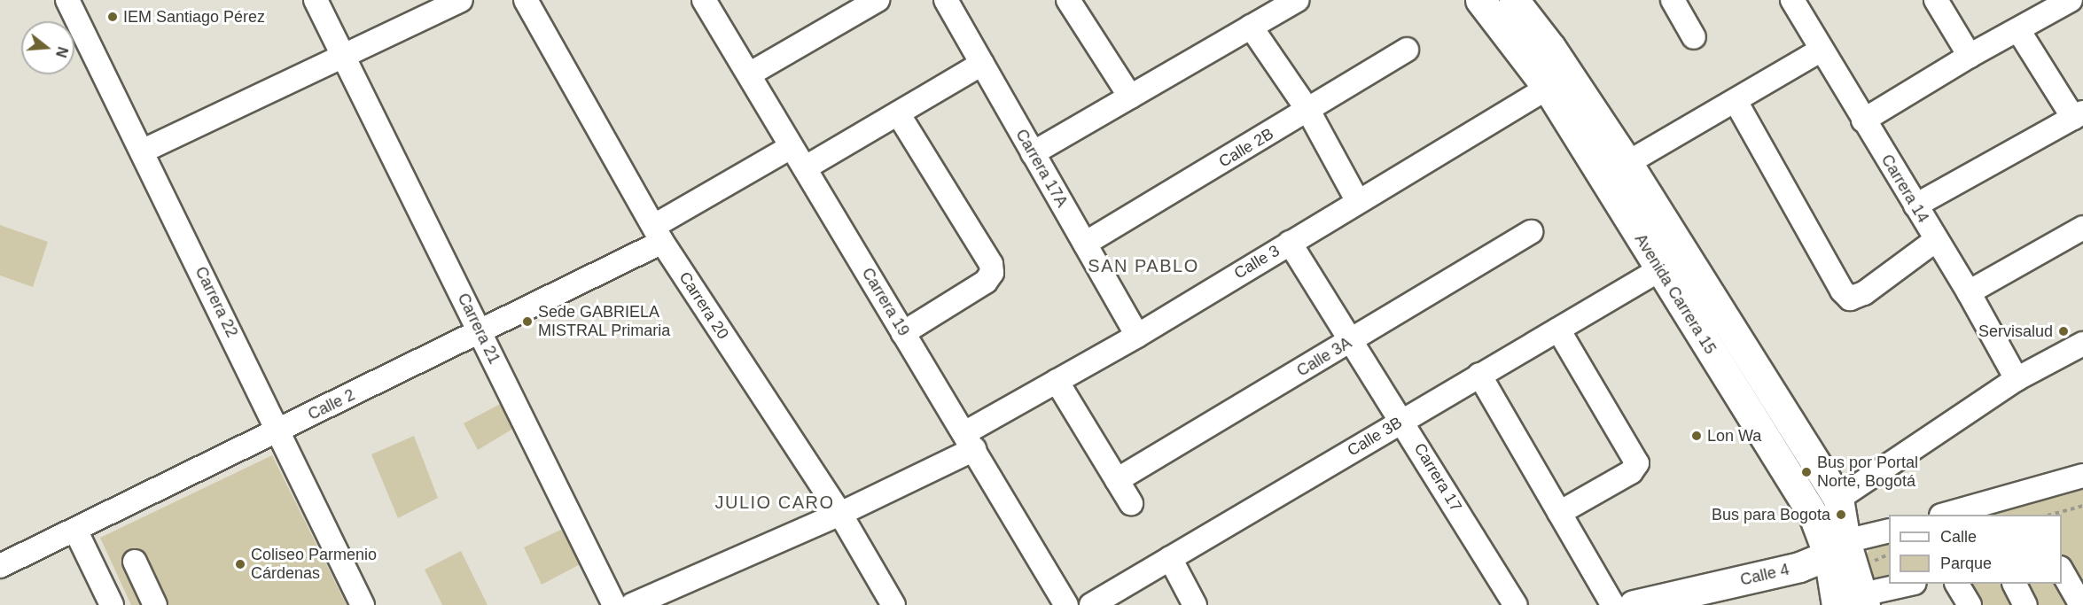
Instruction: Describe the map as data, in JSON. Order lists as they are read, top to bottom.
{
  "streets": {
    "main road": ["Avenida Carrera 15", "Calle 4"],
    "street": [
      "Calle 2B",
      "Carrera 17A",
      "Carrera 14",
      "Calle 3",
      "Carrera 22",
      "Carrera 19",
      "Carrera 20",
      "Carrera 21",
      "Calle 3A",
      "Calle 2",
      "Calle 3B",
      "Carrera 17"
    ]
  },
  "crossings": [
    ["Calle 2B", "Carrera 17A"],
    ["Carrera 17A", "Calle 3"],
    ["Calle 3", "Avenida Carrera 15"],
    ["Calle 3", "Carrera 19"],
    ["Calle 3", "Carrera 20"],
    ["Calle 3", "Carrera 17"],
    ["Avenida Carrera 15", "Calle 3B"],
    ["Avenida Carrera 15", "Calle 4"],
    ["Carrera 22", "Calle 2"],
    ["Carrera 19", "Calle 2"],
    ["Carrera 20", "Calle 2"],
    ["Carrera 21", "Calle 2"],
    ["Calle 3A", "Carrera 17"],
    ["Calle 3B", "Carrera 17"]
  ],
  "districts": ["SAN PABLO", "JULIO CARO"],
  "places": [
    "IEM Santiago Pérez",
    "Sede GABRIELA MISTRAL Primaria",
    "Servisalud",
    "Lon Wa",
    "Bus por Portal Norte, Bogotá",
    "Bus para Bogota",
    "Coliseo Parmenio Cárdenas"
  ],
  "legend": ["Calle", "Parque"],
  "north": "right"
}
